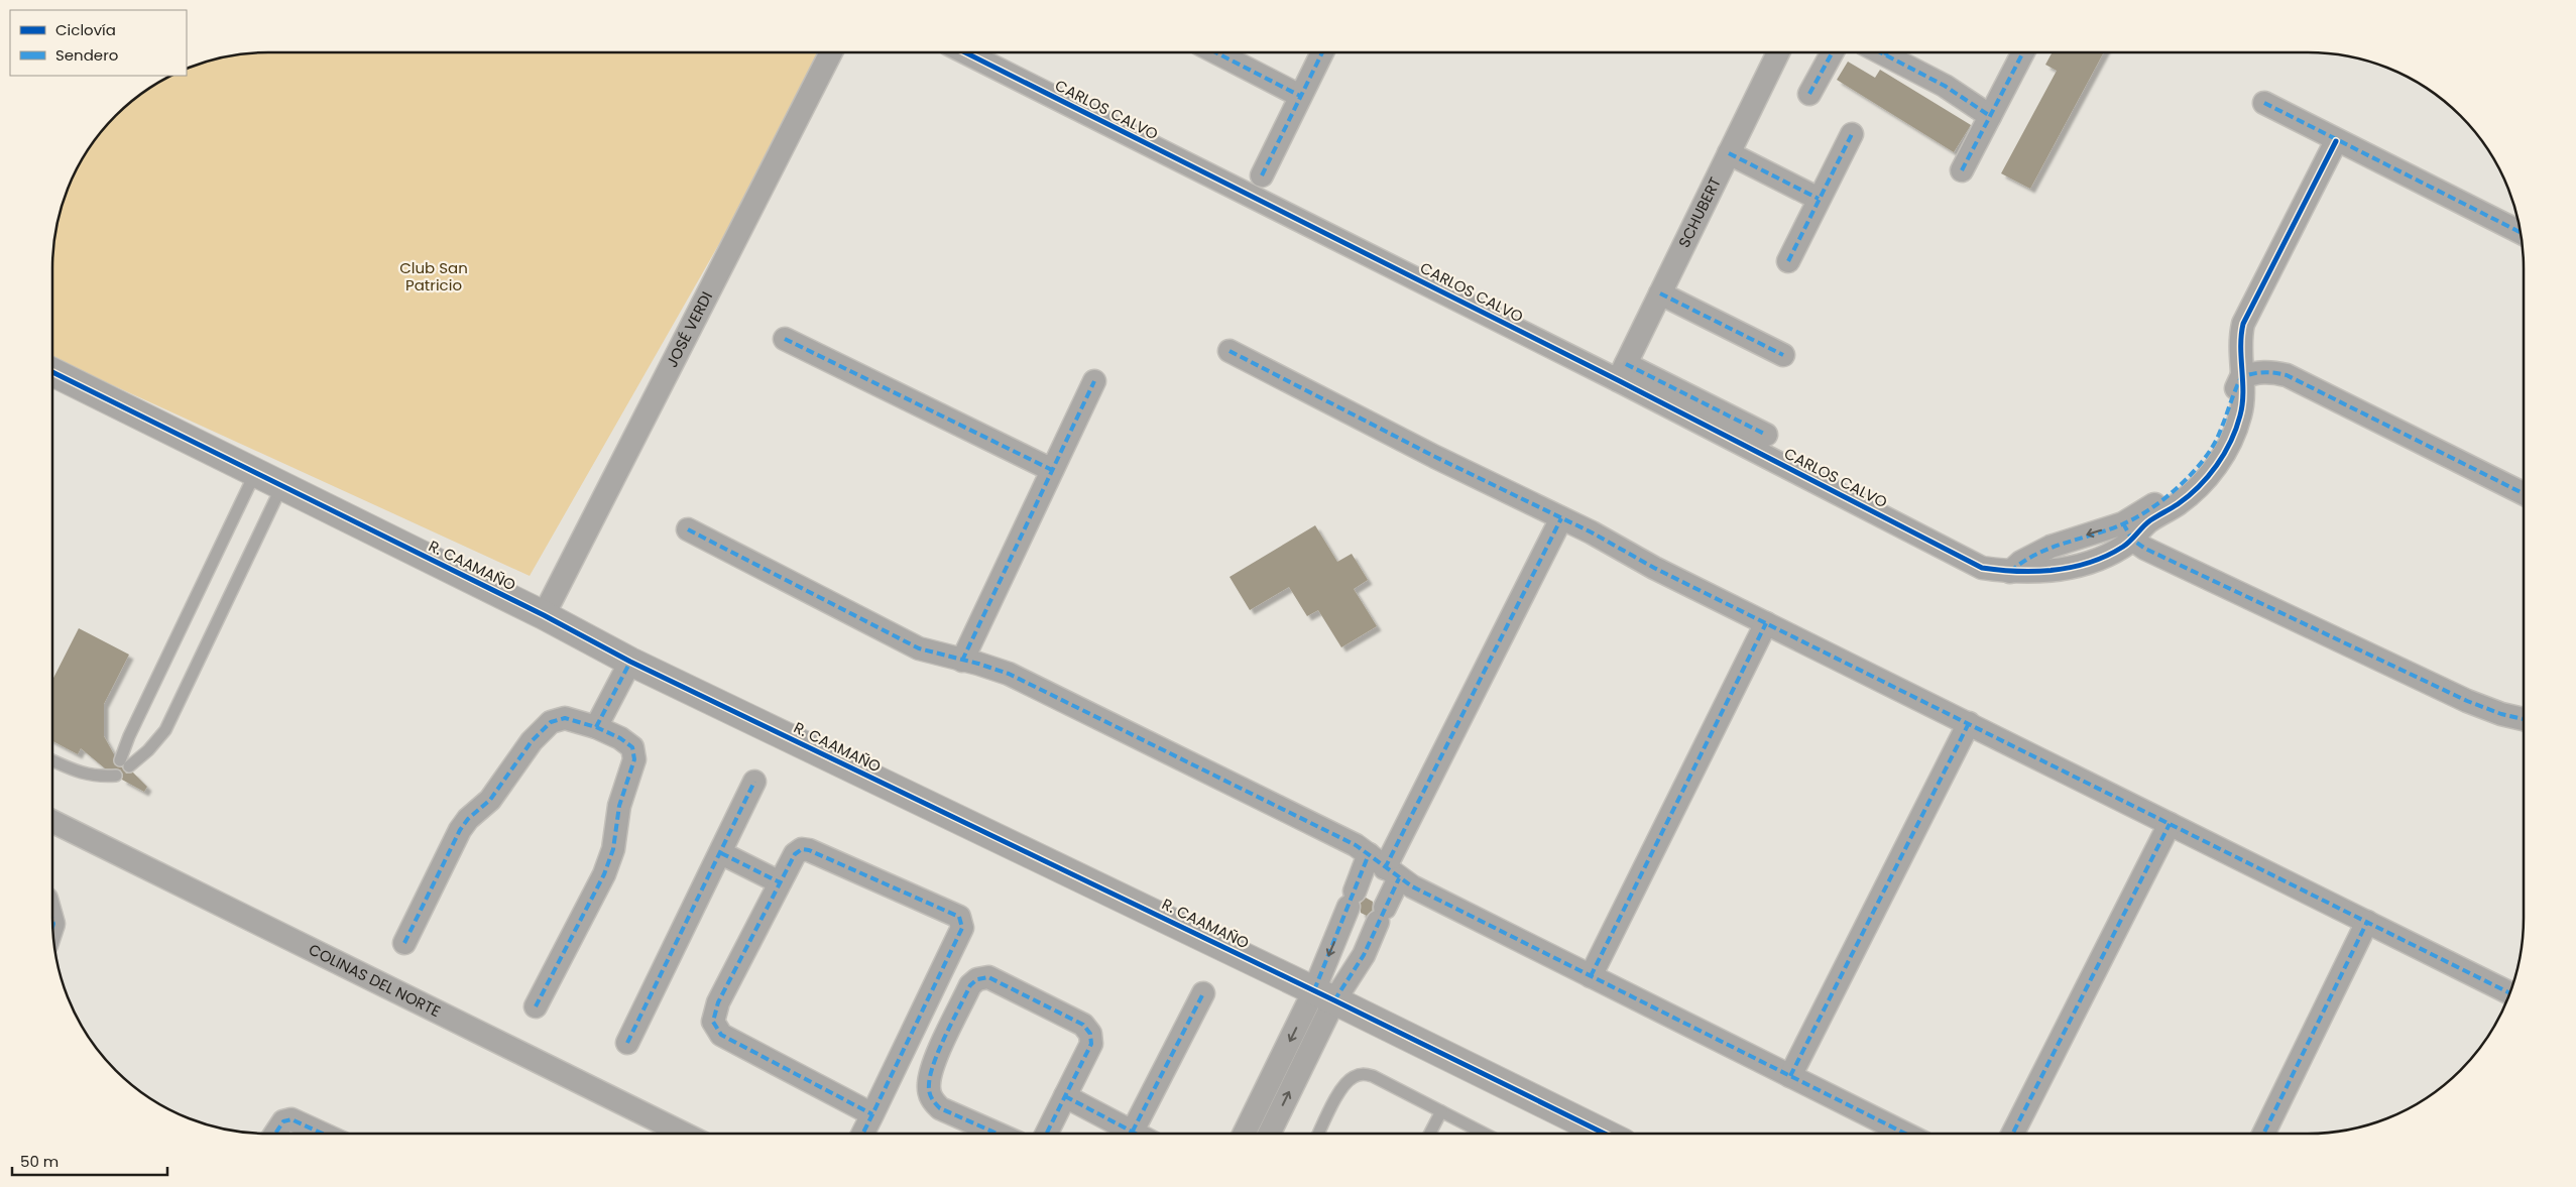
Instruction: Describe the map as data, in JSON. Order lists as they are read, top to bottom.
{
  "streets": {
    "street": [
      "CARLOS CALVO",
      "SCHUBERT",
      "JOSÉ VERDI",
      "R. CAAMAÑO",
      "COLINAS DEL NORTE"
    ]
  },
  "crossings": [
    ["CARLOS CALVO", "SCHUBERT"],
    ["JOSÉ VERDI", "R. CAAMAÑO"]
  ],
  "parks": ["Club San Patricio"],
  "legend": ["Ciclovía", "Sendero"],
  "scale_bar": "50 m"
}
